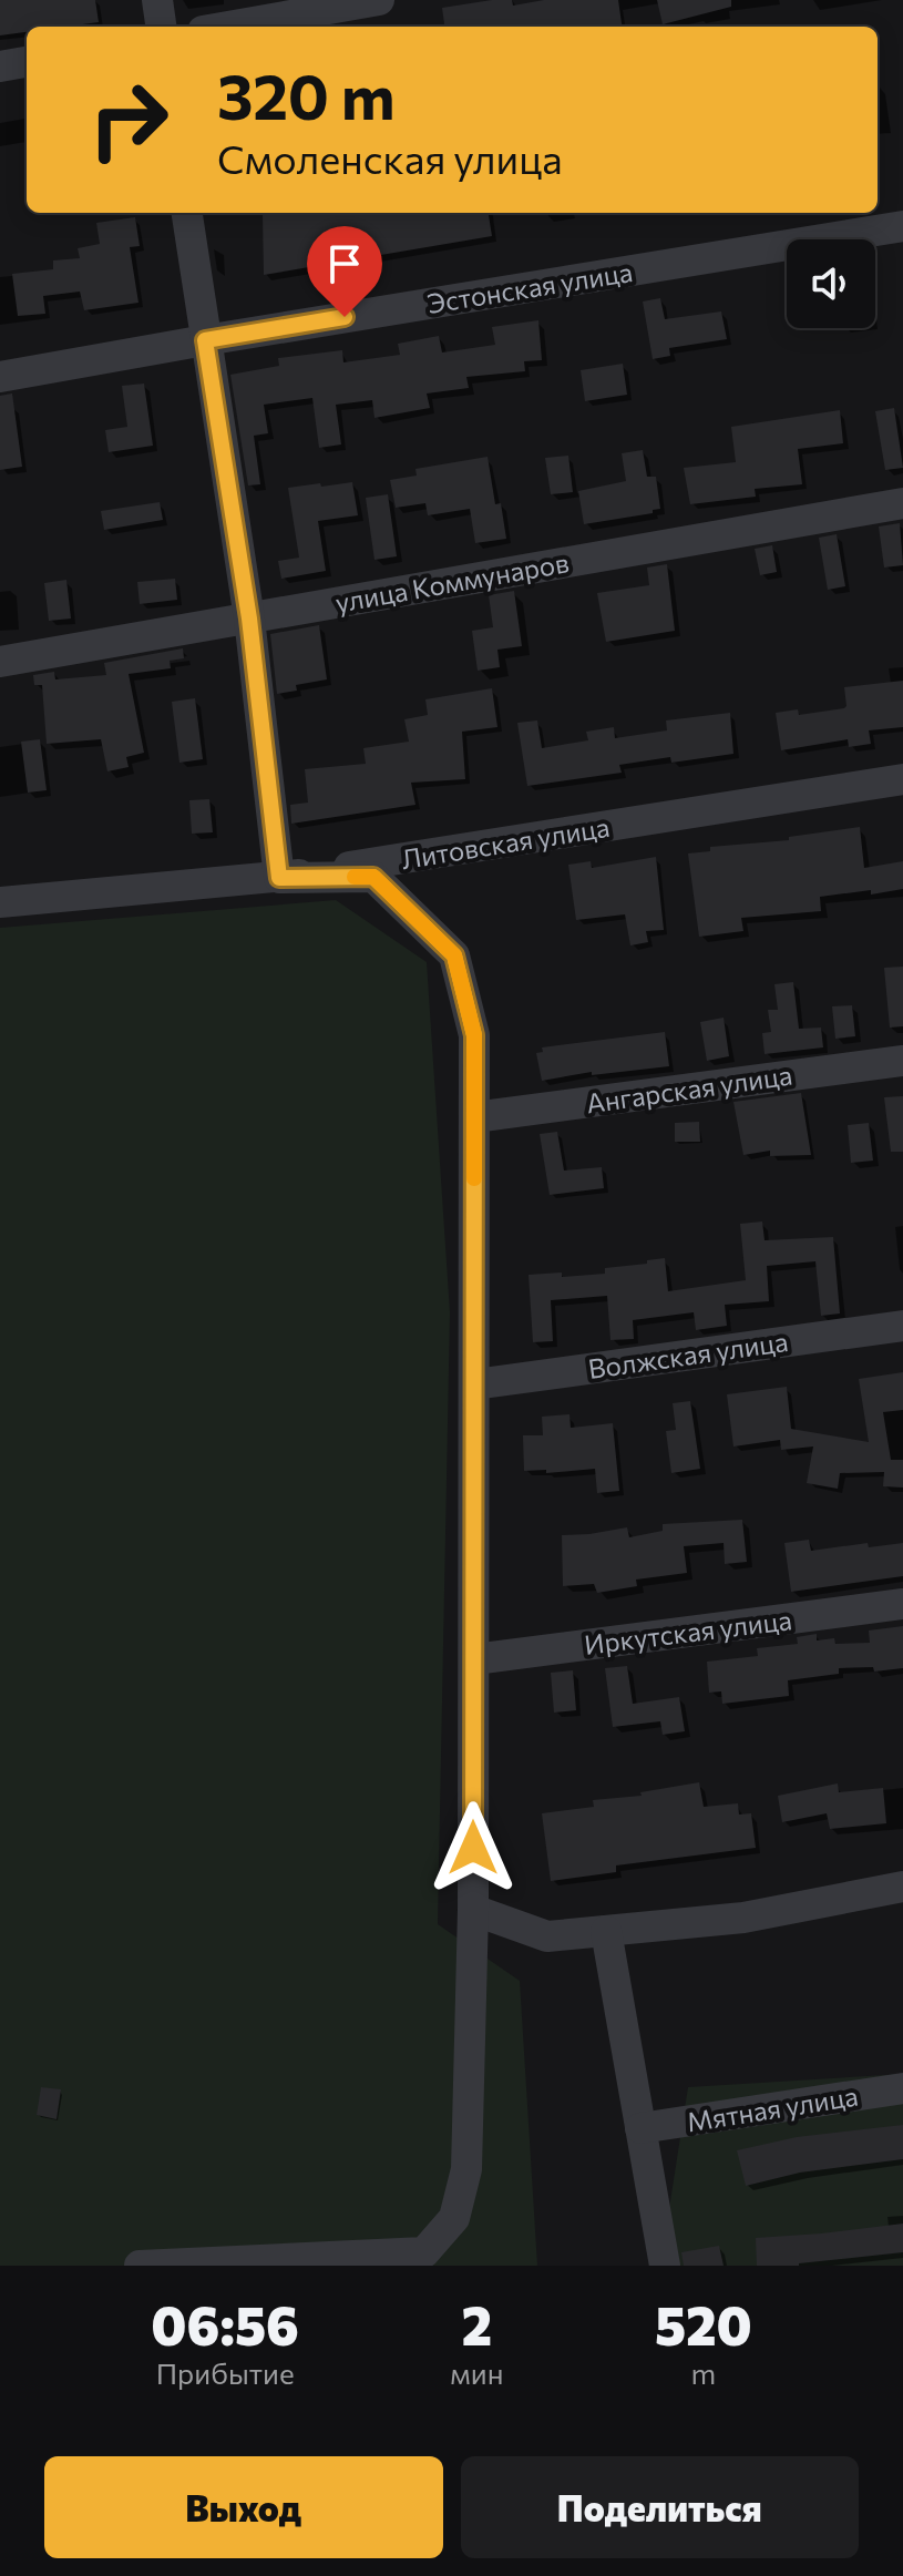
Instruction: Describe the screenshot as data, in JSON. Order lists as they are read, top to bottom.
{
  "streets": {
    "street": [
      "Эстонская улица",
      "улица Коммунаров",
      "Литовская улица",
      "Ангарская улица",
      "Волжская улица",
      "Иркутская улица",
      "Мятная улица"
    ]
  },
  "page": {
    "turn": ["320 m", "Смоленская улица"],
    "eta": [
      "06:56",
      "Прибытие",
      "2",
      "мин",
      "520",
      "m"
    ],
    "buttons": ["Выход", "Поделиться"]
  }
}
